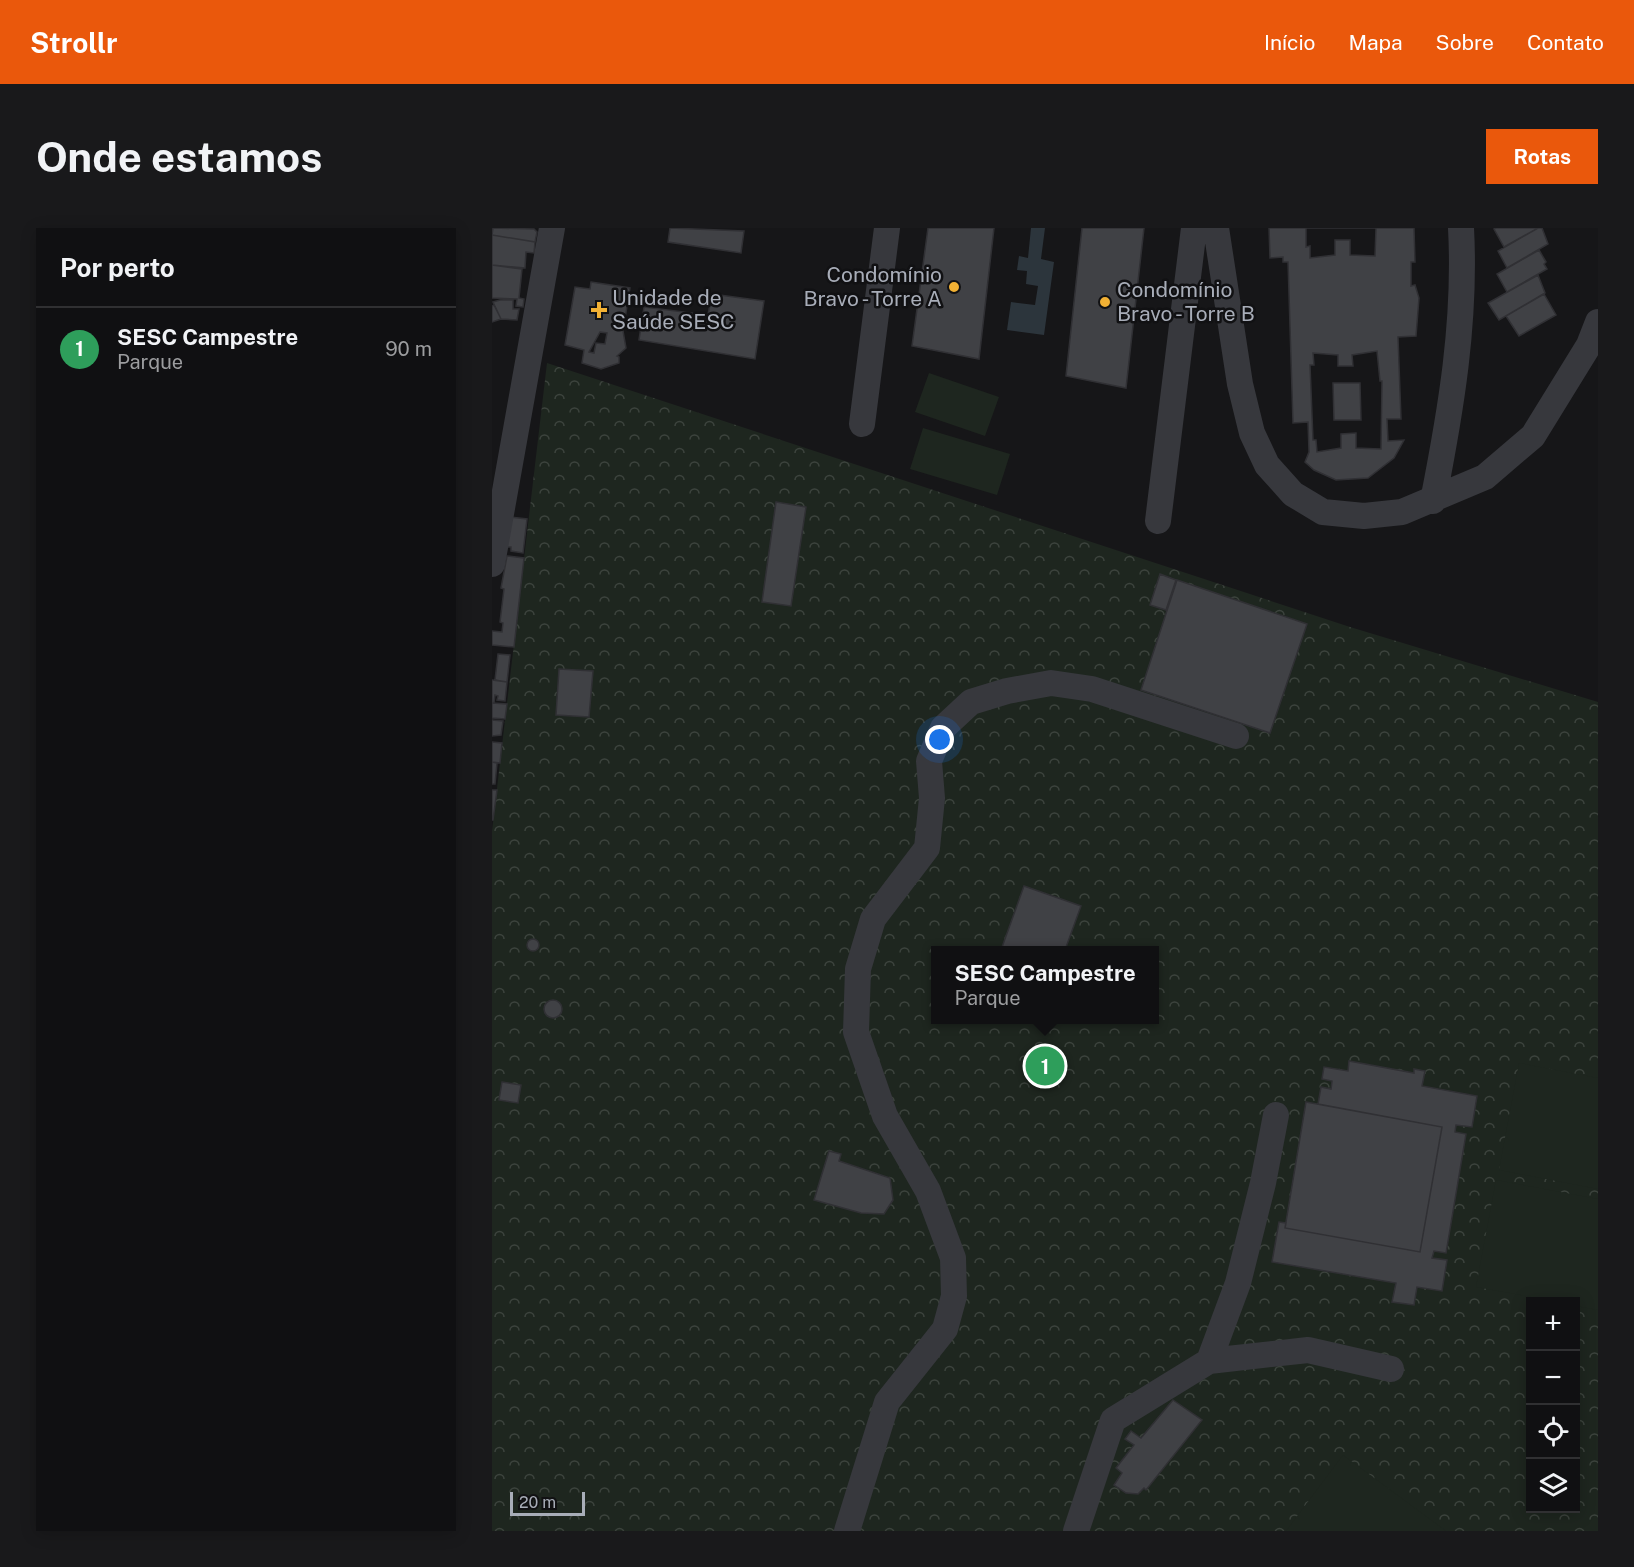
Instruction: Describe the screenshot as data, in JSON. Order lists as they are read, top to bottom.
{
  "places": {
    "other": ["Condomínio Bravo - Torre A", "Condomínio Bravo - Torre B"],
    "health": ["Unidade de Saúde SESC"]
  },
  "scale_bar": "20 m",
  "page": {
    "header": "Strollr",
    "nav": [
      "Início",
      "Mapa",
      "Sobre",
      "Contato"
    ],
    "buttons": "Rotas",
    "title": "Onde estamos",
    "heading": "Por perto",
    "list": [
      {
        "mark": "1",
        "name": "SESC Campestre",
        "note": "Parque",
        "value": "90 m"
      }
    ],
    "popup": ["SESC Campestre", "Parque"],
    "pins": "1",
    "map_buttons": ["+", "−"],
    "scale": "20 m"
  }
}
